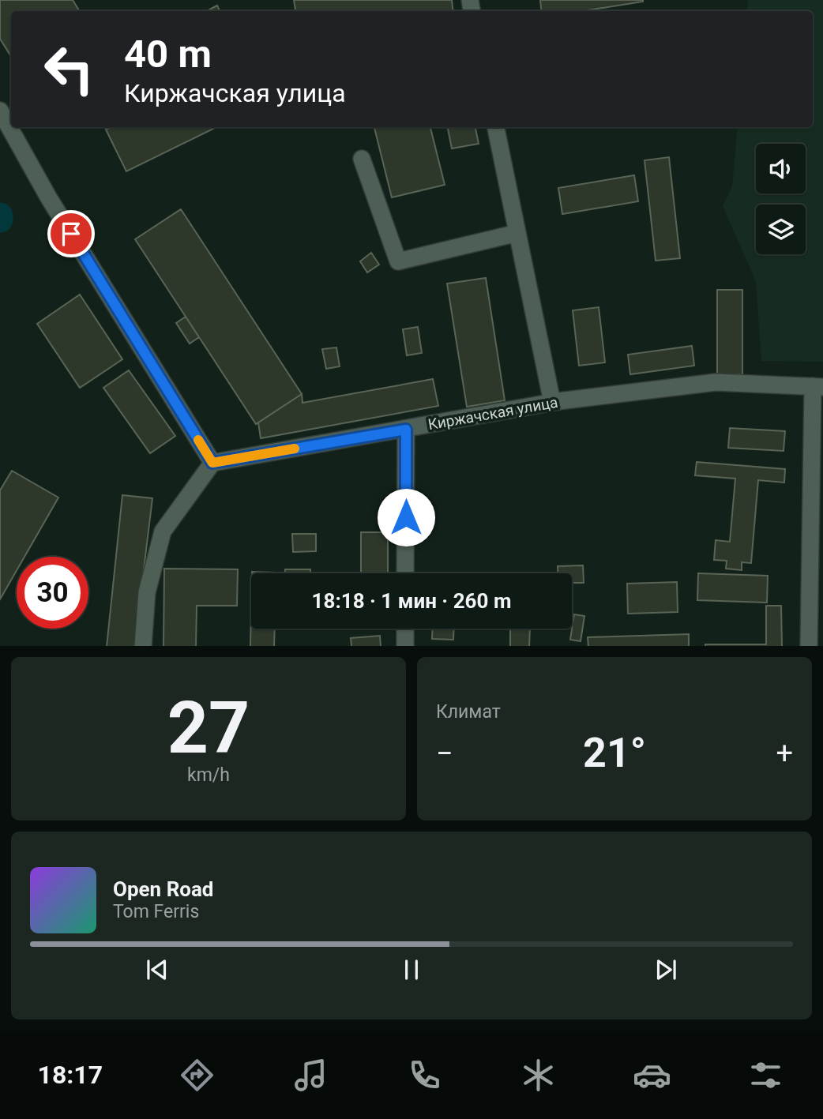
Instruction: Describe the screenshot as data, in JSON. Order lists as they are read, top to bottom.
{
  "streets": {
    "street": ["Киржачская улица"]
  },
  "page": {
    "turn": ["40 m", "Киржачская улица"],
    "limit": "30",
    "trip": "18:18 · 1 мин · 260 m",
    "tile": [
      ["27", "km/h"],
      "Климат"
    ],
    "heat": ["−", "21°", "+"],
    "song": ["Open Road", "Tom Ferris"],
    "tabs": "18:17"
  }
}
